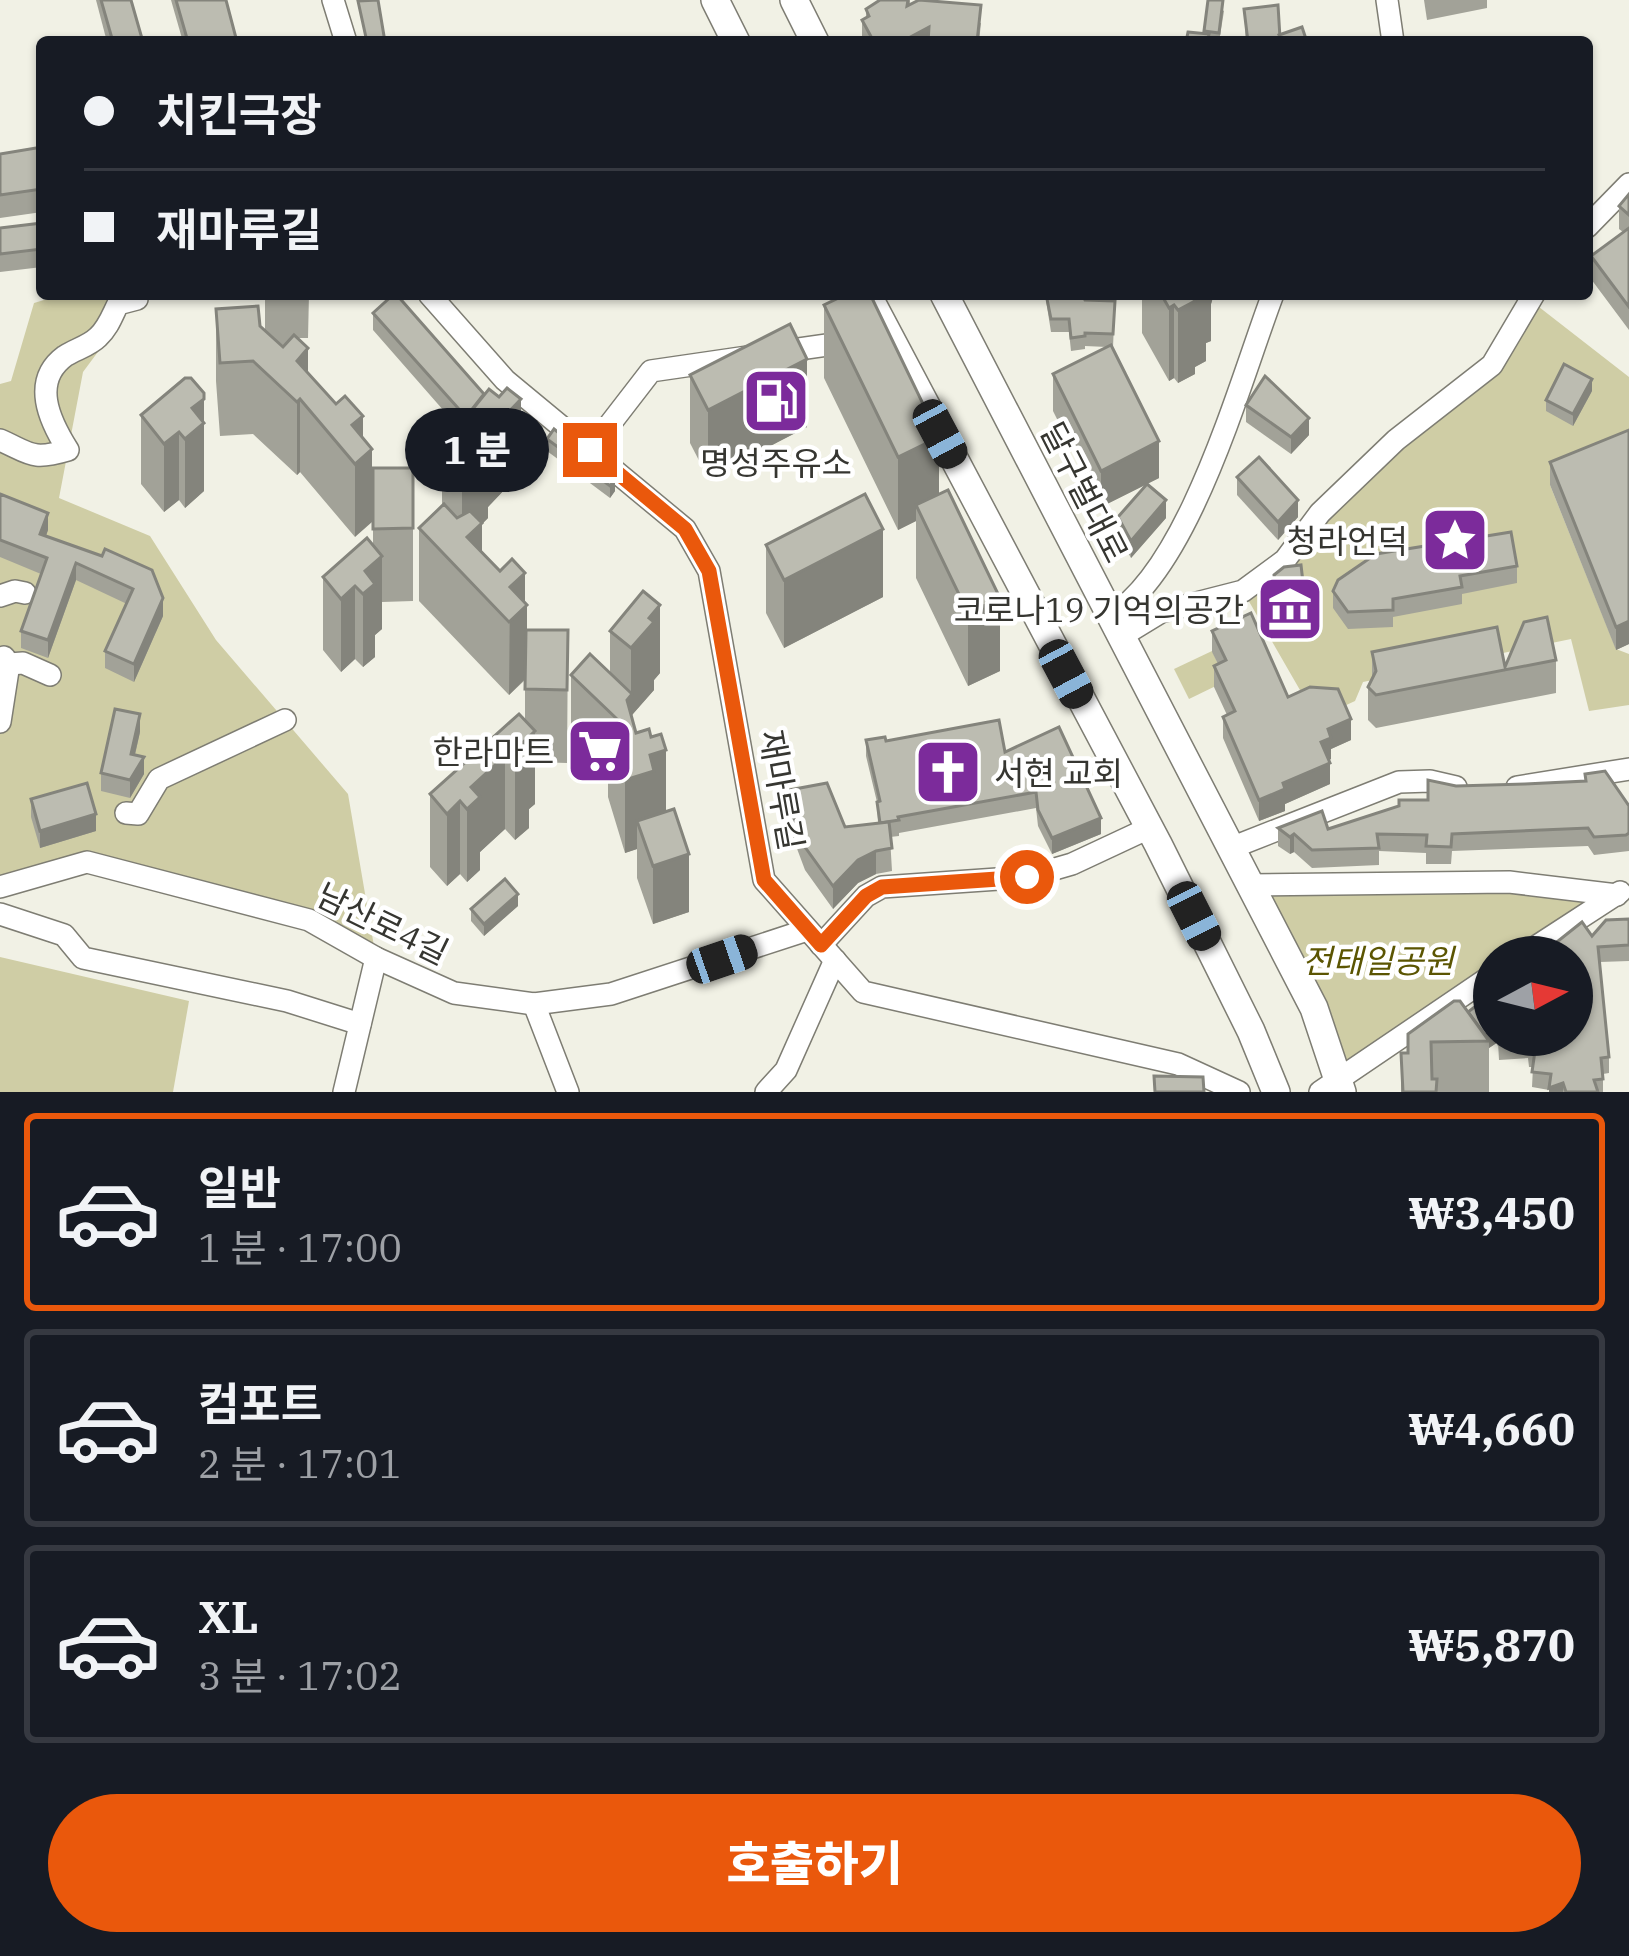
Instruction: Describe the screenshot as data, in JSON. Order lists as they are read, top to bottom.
{
  "streets": {
    "main road": ["달구벌대로"],
    "street": ["재마루길", "남산로4길"]
  },
  "crossings": [
    ["재마루길", "남산로4길"]
  ],
  "parks": ["전태일공원"],
  "places": {
    "fuel station": ["명성주유소"],
    "place": ["청라언덕"],
    "museum": ["코로나19 기억의공간"],
    "supermarket": ["한라마트"],
    "church": ["서현 교회"]
  },
  "north": "right",
  "page": {
    "banner": ["치킨극장", "재마루길"],
    "bubble": "1 분",
    "list": [
      {
        "name": "일반",
        "note": "1 분 · 17:00",
        "value": "₩3,450"
      },
      {
        "name": "컴포트",
        "note": "2 분 · 17:01",
        "value": "₩4,660"
      },
      {
        "name": "XL",
        "note": "3 분 · 17:02",
        "value": "₩5,870"
      }
    ],
    "buttons": "호출하기"
  }
}
